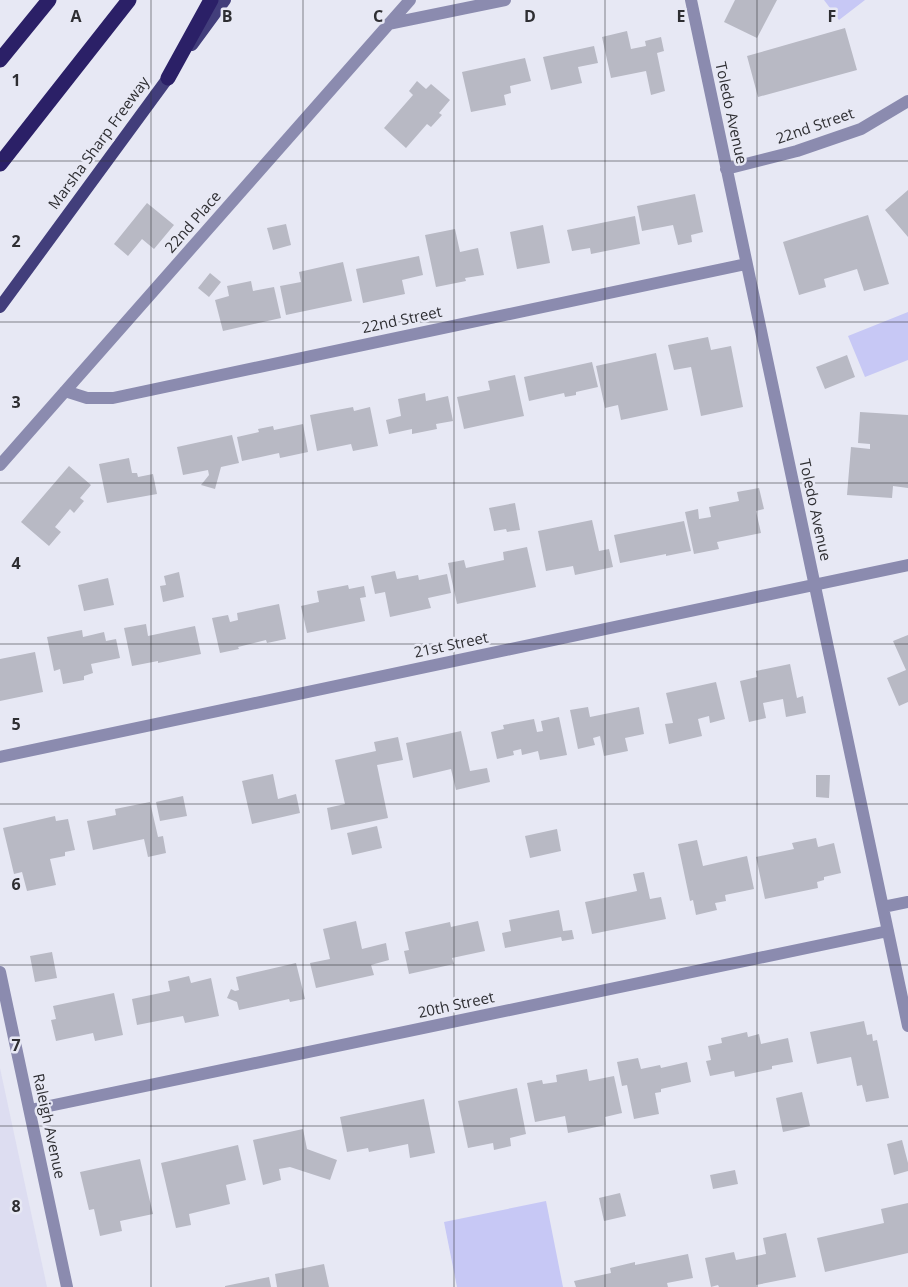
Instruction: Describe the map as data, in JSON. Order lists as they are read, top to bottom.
{
  "streets": {
    "main road": ["Marsha Sharp Freeway"],
    "street": [
      "Toledo Avenue",
      "22nd Street",
      "22nd Place",
      "21st Street",
      "20th Street",
      "Raleigh Avenue"
    ]
  },
  "crossings": [
    ["Toledo Avenue", "22nd Street"],
    ["Toledo Avenue", "21st Street"],
    ["Toledo Avenue", "20th Street"],
    ["22nd Street", "22nd Place"],
    ["20th Street", "Raleigh Avenue"]
  ],
  "grid": {
    "columns": [
      "A",
      "B",
      "C",
      "D",
      "E",
      "F"
    ],
    "rows": [
      "1",
      "2",
      "3",
      "4",
      "5",
      "6",
      "7",
      "8"
    ]
  }
}
